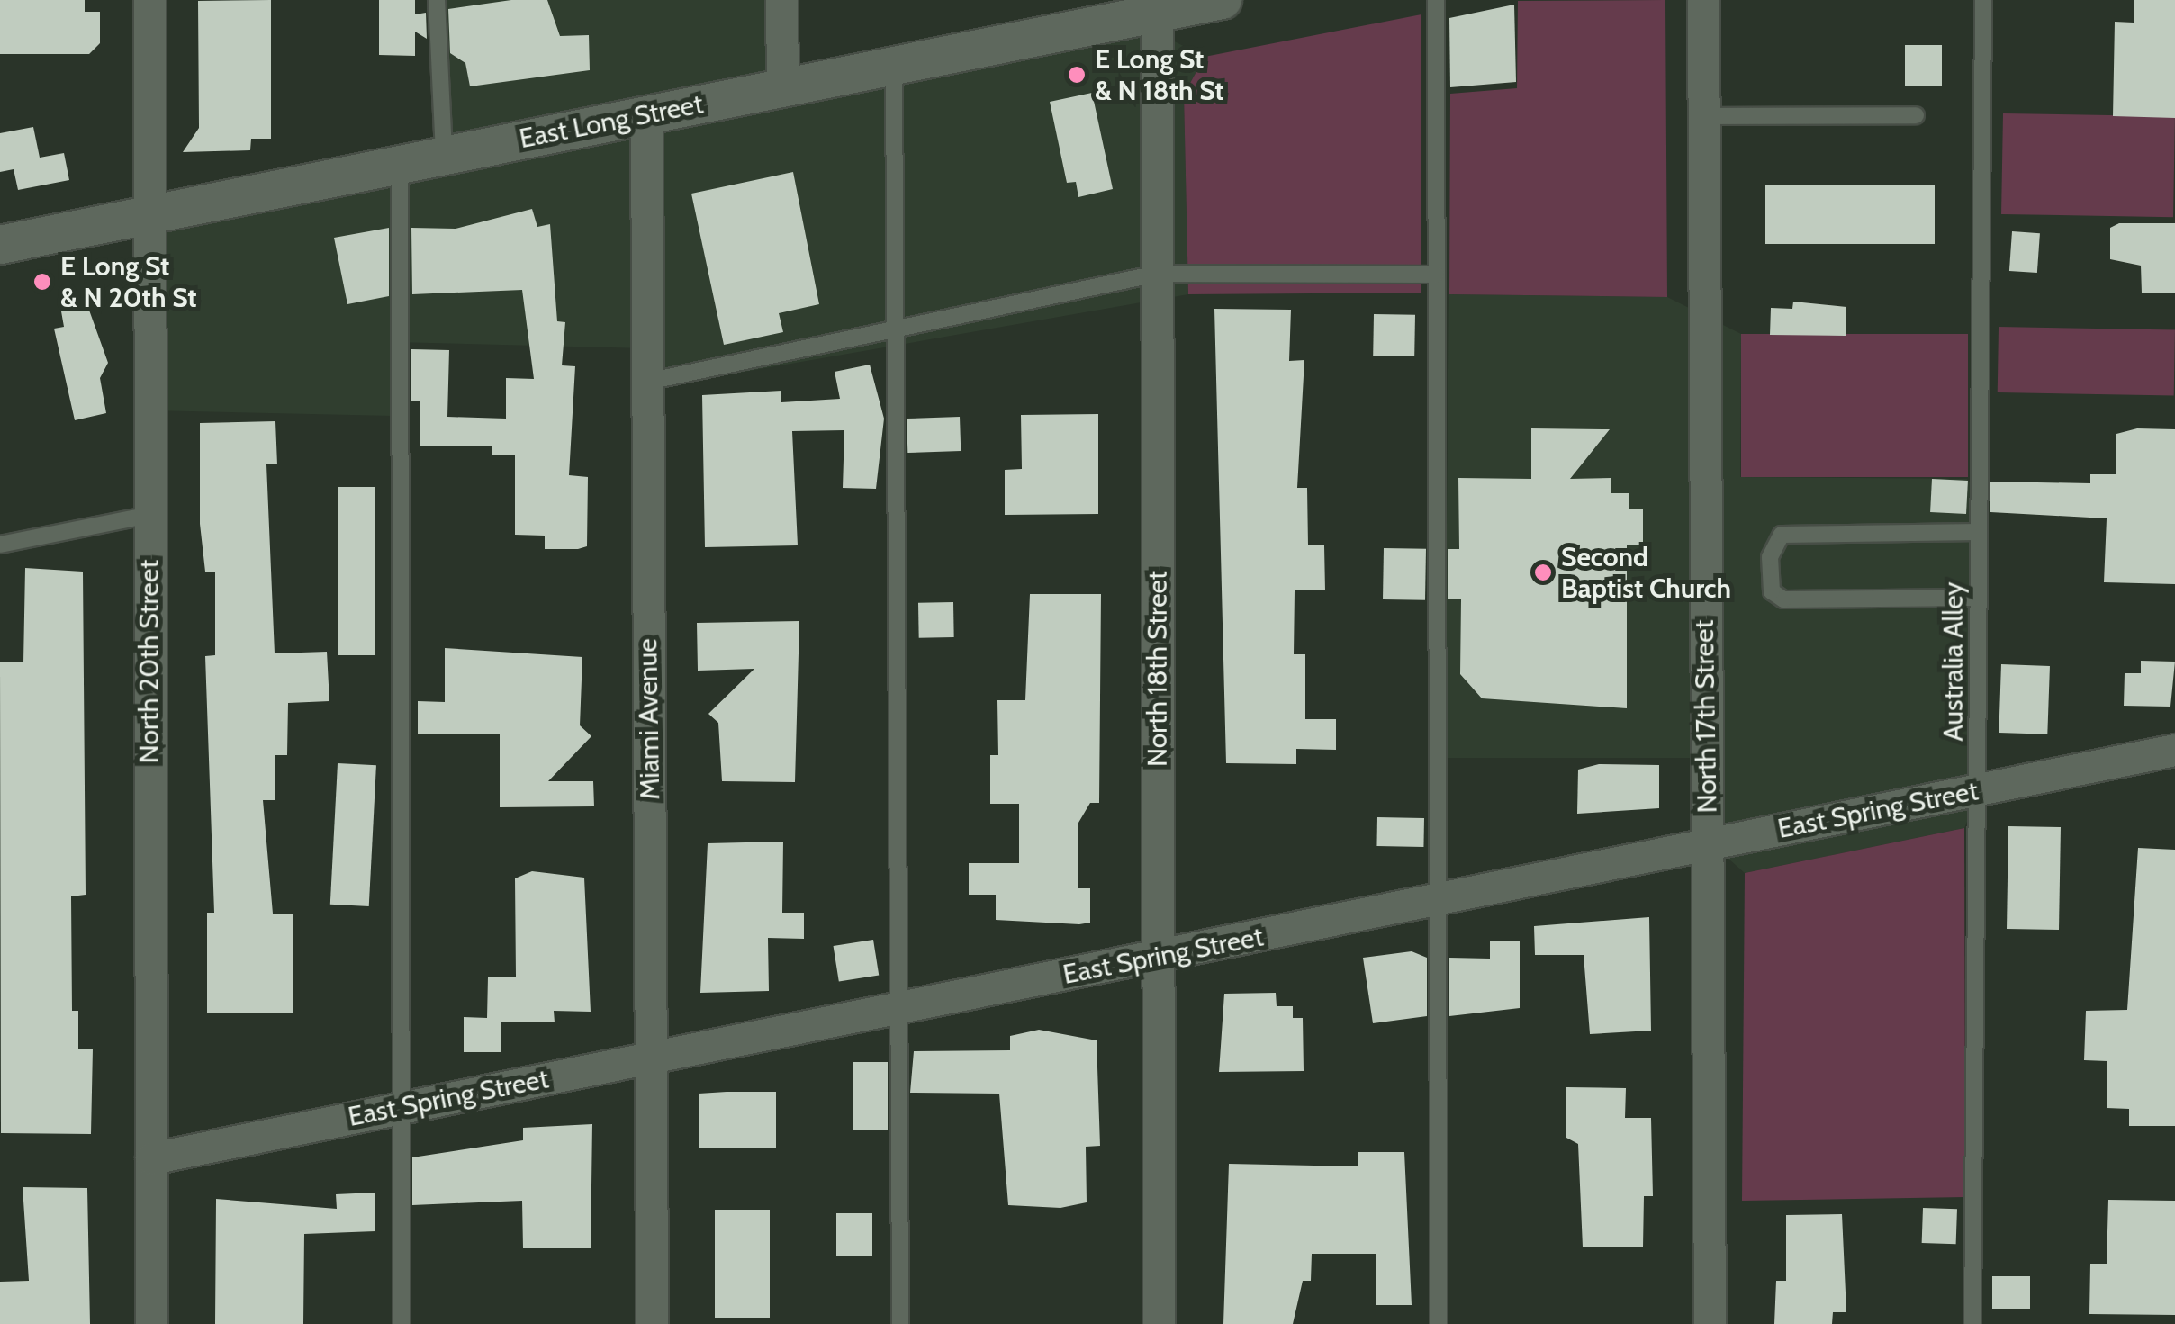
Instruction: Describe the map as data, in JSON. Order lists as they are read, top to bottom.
{
  "streets": {
    "street": [
      "East Long Street",
      "North 20th Street",
      "North 18th Street",
      "North 17th Street",
      "Miami Avenue",
      "East Spring Street"
    ],
    "lane": ["Australia Alley"]
  },
  "crossings": [
    ["East Long Street", "North 20th Street"],
    ["East Long Street", "North 18th Street"],
    ["East Long Street", "Miami Avenue"],
    ["North 20th Street", "East Spring Street"],
    ["Australia Alley", "East Spring Street"],
    ["North 18th Street", "East Spring Street"],
    ["North 17th Street", "East Spring Street"],
    ["Miami Avenue", "East Spring Street"]
  ],
  "places": ["E Long St & N 18th St", "E Long St & N 20th St", "Second Baptist Church"]
}
